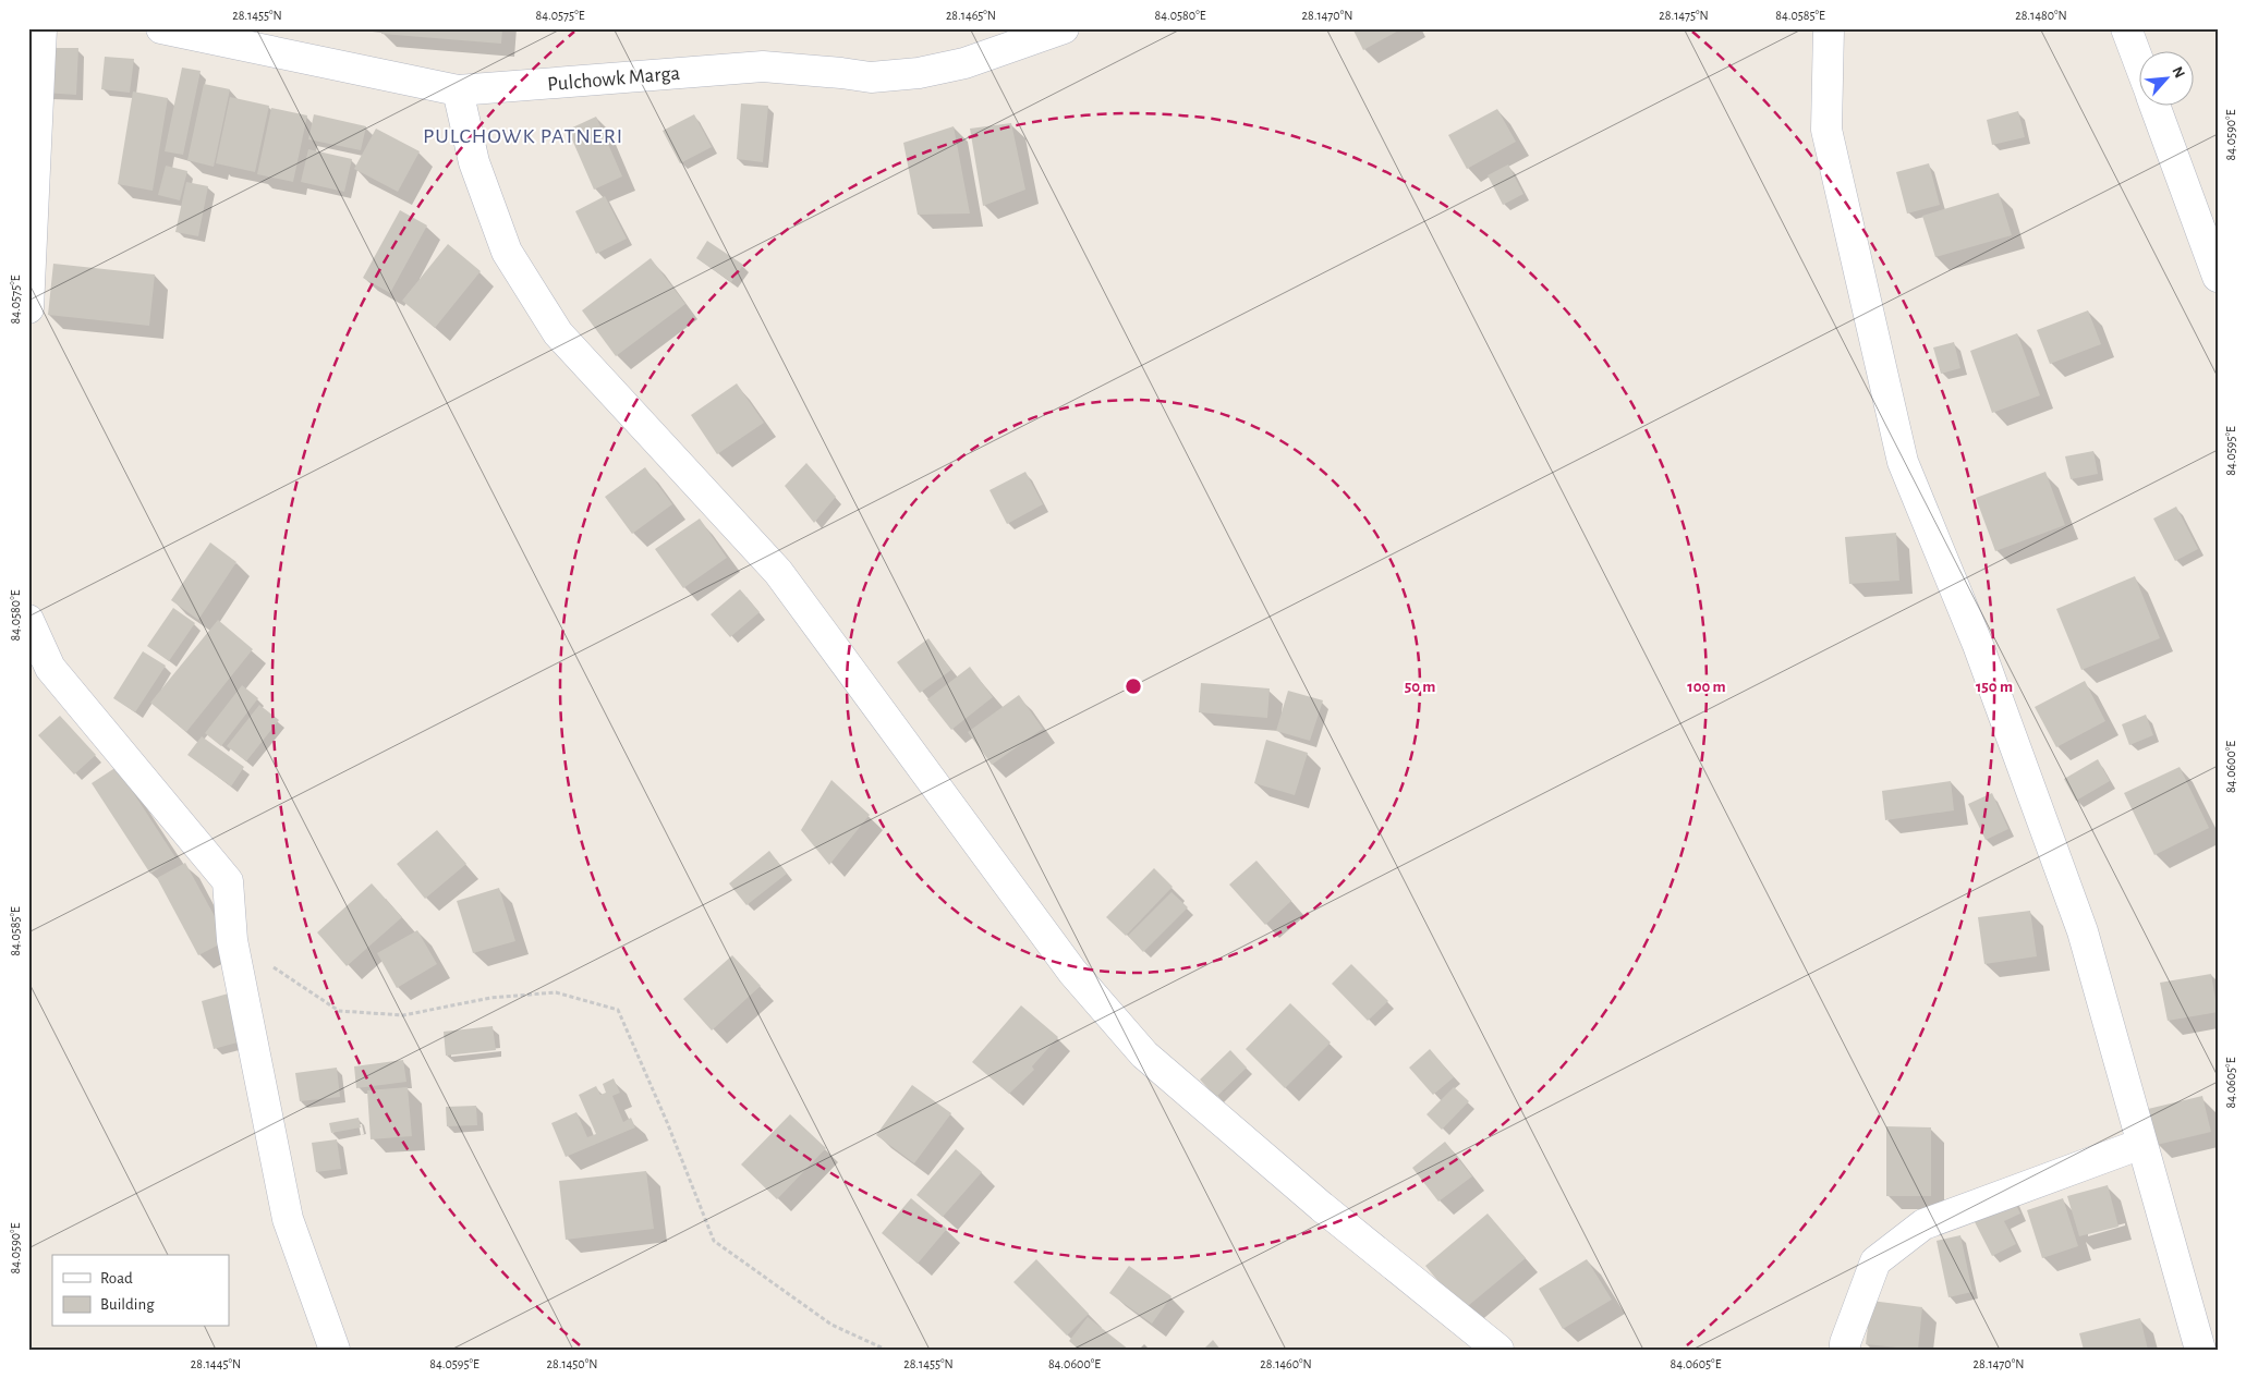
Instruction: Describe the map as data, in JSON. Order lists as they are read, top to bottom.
{
  "streets": {
    "street": ["Pulchowk Marga"]
  },
  "districts": ["PULCHOWK PATNERI"],
  "legend": ["Road", "Building"],
  "north": "top right",
  "coordinates": [
    "28.1455°N",
    "84.0575°E",
    "28.1465°N",
    "84.0580°E",
    "28.1470°N",
    "28.1475°N",
    "84.0585°E",
    "28.1480°N",
    "84.0590°E",
    "84.0595°E",
    "84.0600°E",
    "84.0605°E",
    "28.1445°N",
    "28.1450°N",
    "28.1460°N"
  ],
  "rings": ["50 m", "100 m", "150 m"]
}
